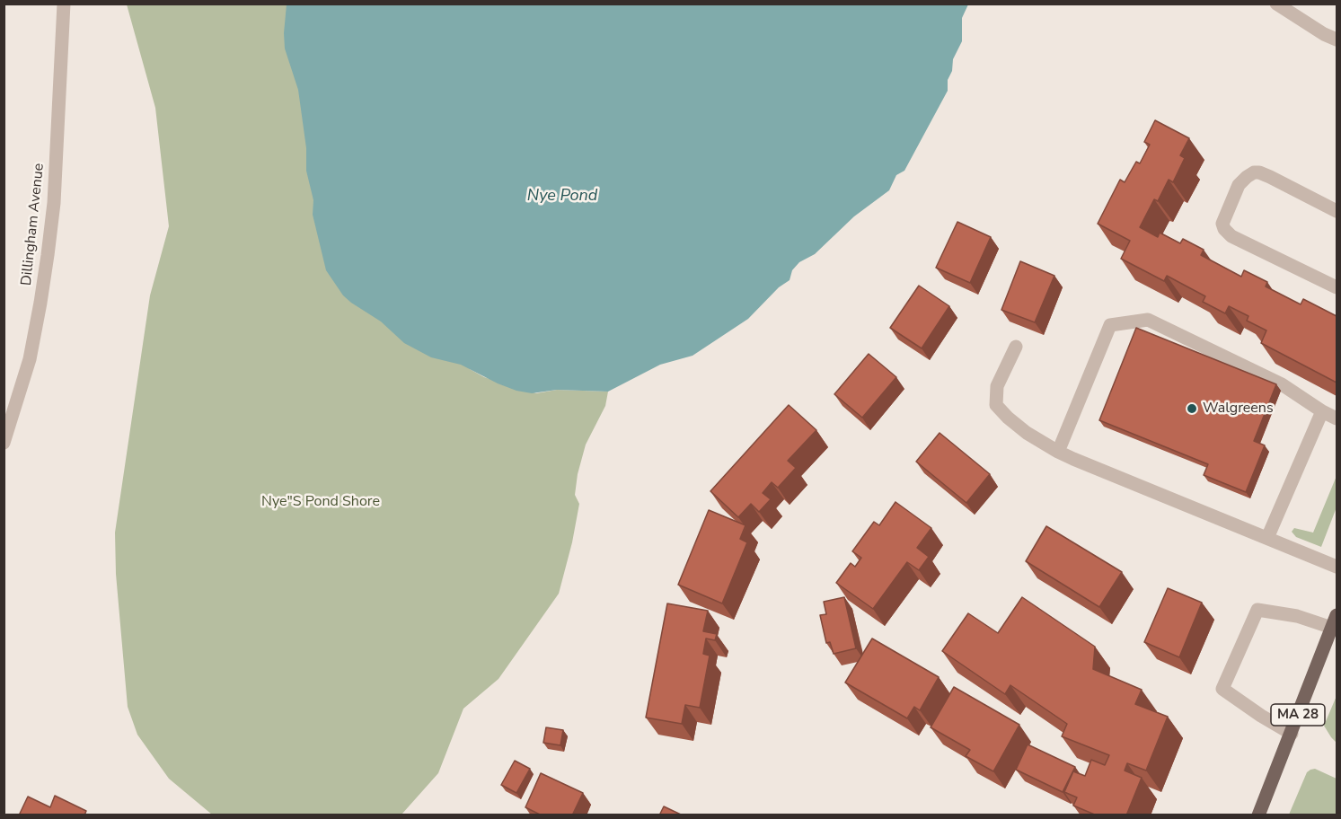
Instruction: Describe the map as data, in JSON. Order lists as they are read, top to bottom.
{
  "streets": {
    "main road": ["MA 28"],
    "street": ["Dillingham Avenue"]
  },
  "water": ["Nye Pond"],
  "parks": ["Nye\"S Pond Shore"],
  "places": ["Walgreens"]
}
